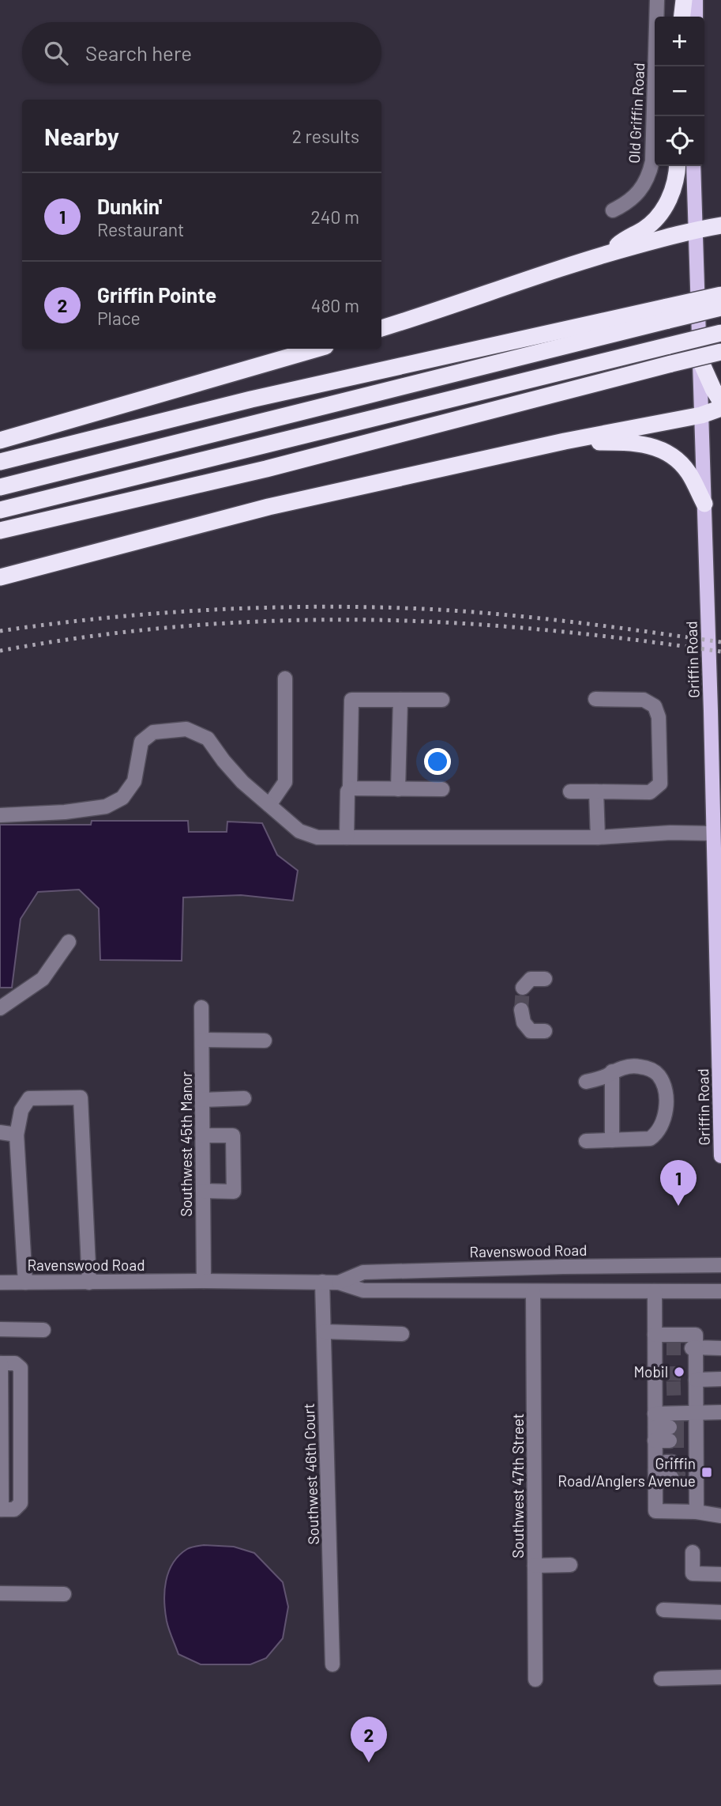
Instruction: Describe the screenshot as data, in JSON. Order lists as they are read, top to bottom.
{
  "streets": {
    "main road": ["Griffin Road"],
    "street": [
      "Old Griffin Road",
      "Southwest 45th Manor",
      "Ravenswood Road",
      "Southwest 46th Court",
      "Southwest 47th Street"
    ]
  },
  "crossings": [
    ["Southwest 45th Manor", "Ravenswood Road"],
    ["Ravenswood Road", "Southwest 46th Court"],
    ["Ravenswood Road", "Southwest 47th Street"]
  ],
  "places": {
    "other": ["Mobil"],
    "transit": ["Griffin Road/Anglers Avenue"]
  },
  "page": {
    "map_buttons": ["+", "−"],
    "search": "Search here",
    "heading": ["Nearby", "2 results"],
    "list": [
      {
        "mark": "1",
        "name": "Dunkin'",
        "note": "Restaurant",
        "value": "240 m"
      },
      {
        "mark": "2",
        "name": "Griffin Pointe",
        "note": "Place",
        "value": "480 m"
      }
    ],
    "pins": ["1", "2"]
  }
}
